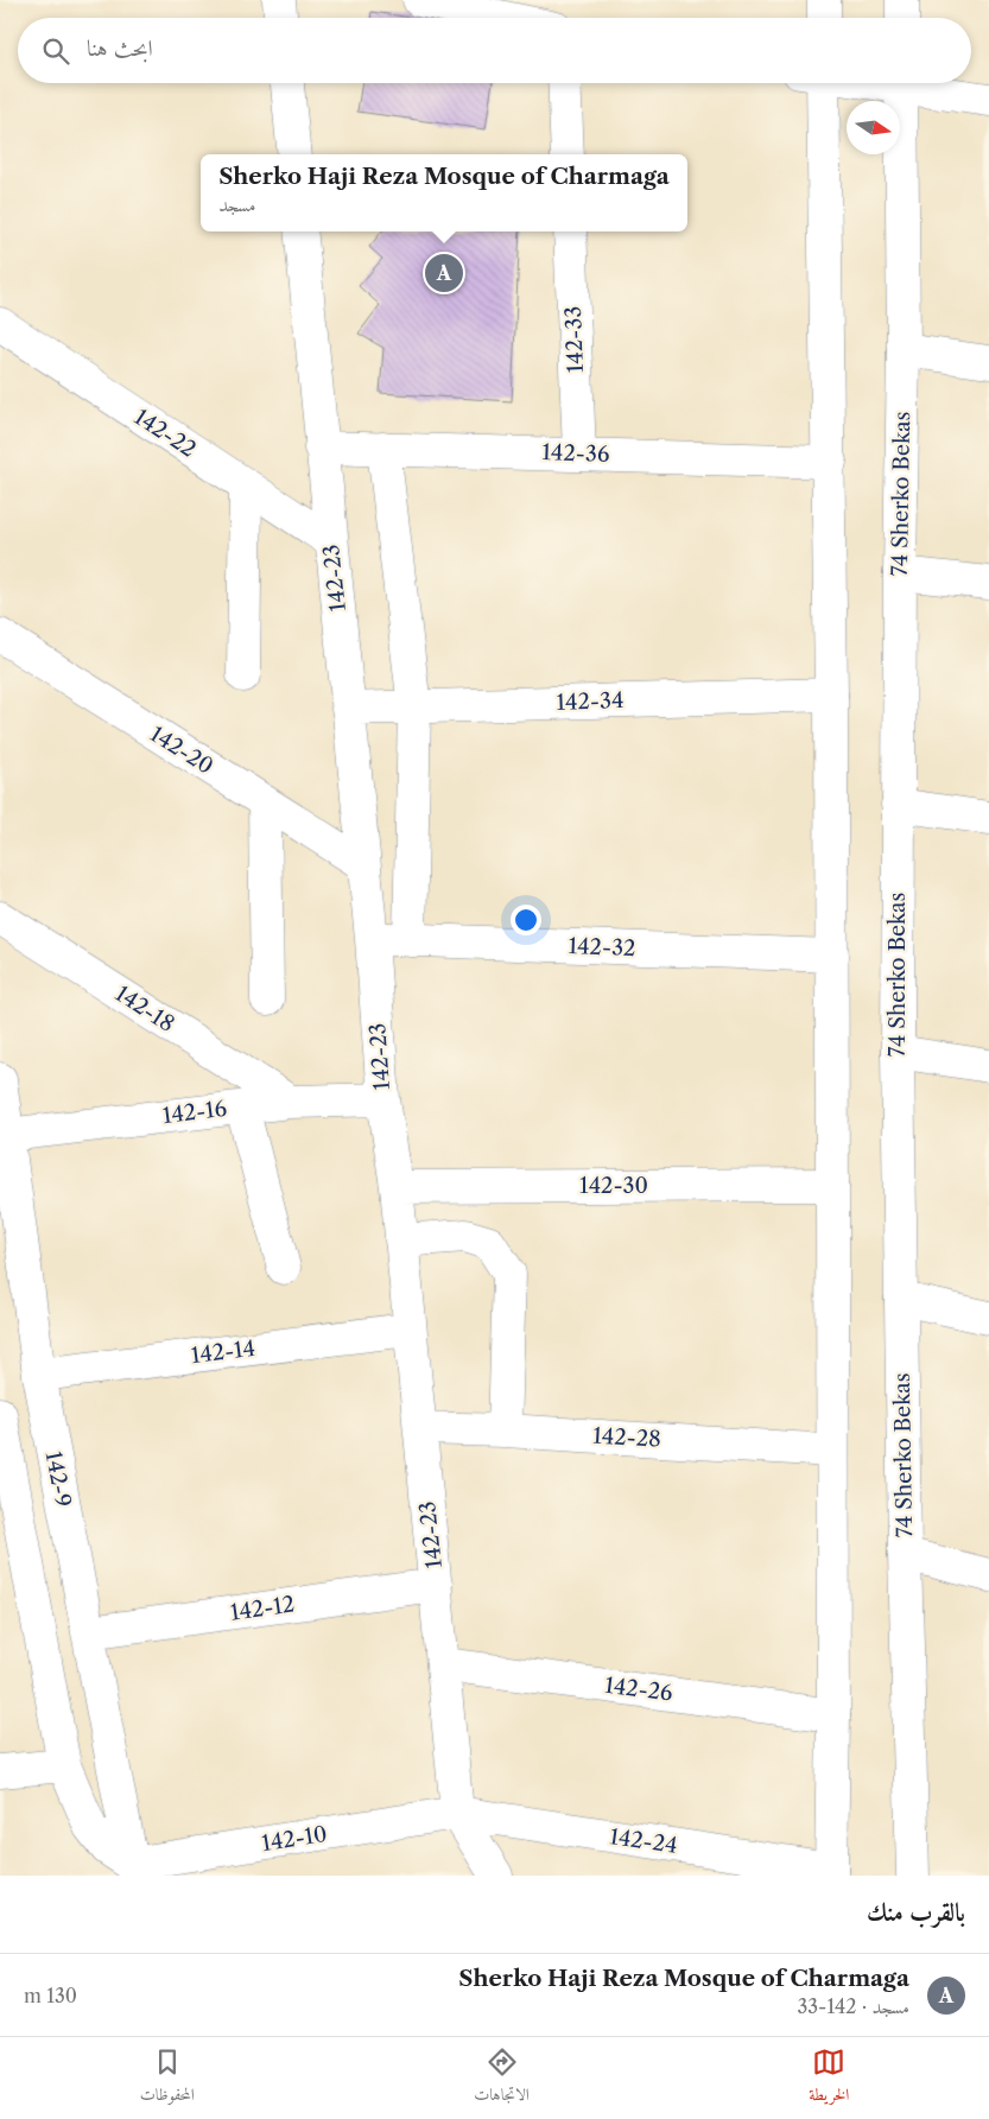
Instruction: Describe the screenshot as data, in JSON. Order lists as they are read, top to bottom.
{
  "streets": {
    "street": [
      "142-33",
      "142-22",
      "142-36",
      "74 Sherko Bekas",
      "142-23",
      "142-34",
      "142-20",
      "142-32",
      "142-18",
      "142-16",
      "142-30",
      "142-14",
      "142-28",
      "142-9",
      "142-12",
      "142-26",
      "142-10",
      "142-24"
    ]
  },
  "crossings": [
    ["142-33", "142-36"],
    ["142-22", "142-23"],
    ["142-36", "142-23"],
    ["142-23", "142-34"],
    ["142-23", "142-20"],
    ["142-23", "142-32"],
    ["142-23", "142-16"],
    ["142-23", "142-30"],
    ["142-23", "142-14"],
    ["142-23", "142-28"],
    ["142-23", "142-12"],
    ["142-23", "142-26"],
    ["142-23", "142-10"],
    ["142-23", "142-24"],
    ["142-18", "142-16"],
    ["142-16", "142-9"],
    ["142-14", "142-9"],
    ["142-9", "142-12"],
    ["142-9", "142-10"],
    ["142-10", "142-24"]
  ],
  "north": "right",
  "page": {
    "search": "ابحث هنا",
    "popup": ["Sherko Haji Reza Mosque of Charmaga", "مسجد"],
    "pins": "A",
    "heading": "بالقرب منك",
    "list": [
      {
        "mark": "A",
        "name": "Sherko Haji Reza Mosque of Charmaga",
        "note": "مسجد · 142-33",
        "value": "130 m"
      }
    ],
    "nav": ["الخريطة", "الاتجاهات", "المحفوظات"]
  }
}
